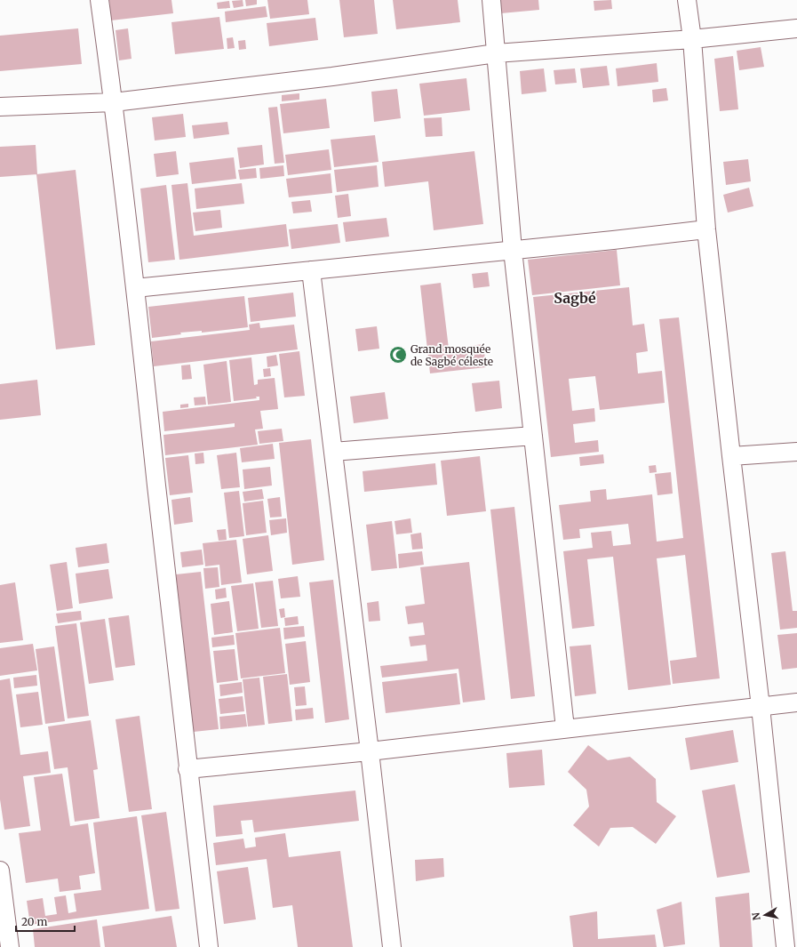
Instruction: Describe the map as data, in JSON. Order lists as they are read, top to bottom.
{
  "districts": ["Sagbé"],
  "places": {
    "mosque": ["Grand mosquée de Sagbé céleste"]
  },
  "scale_bar": "20 m",
  "north": "left"
}
